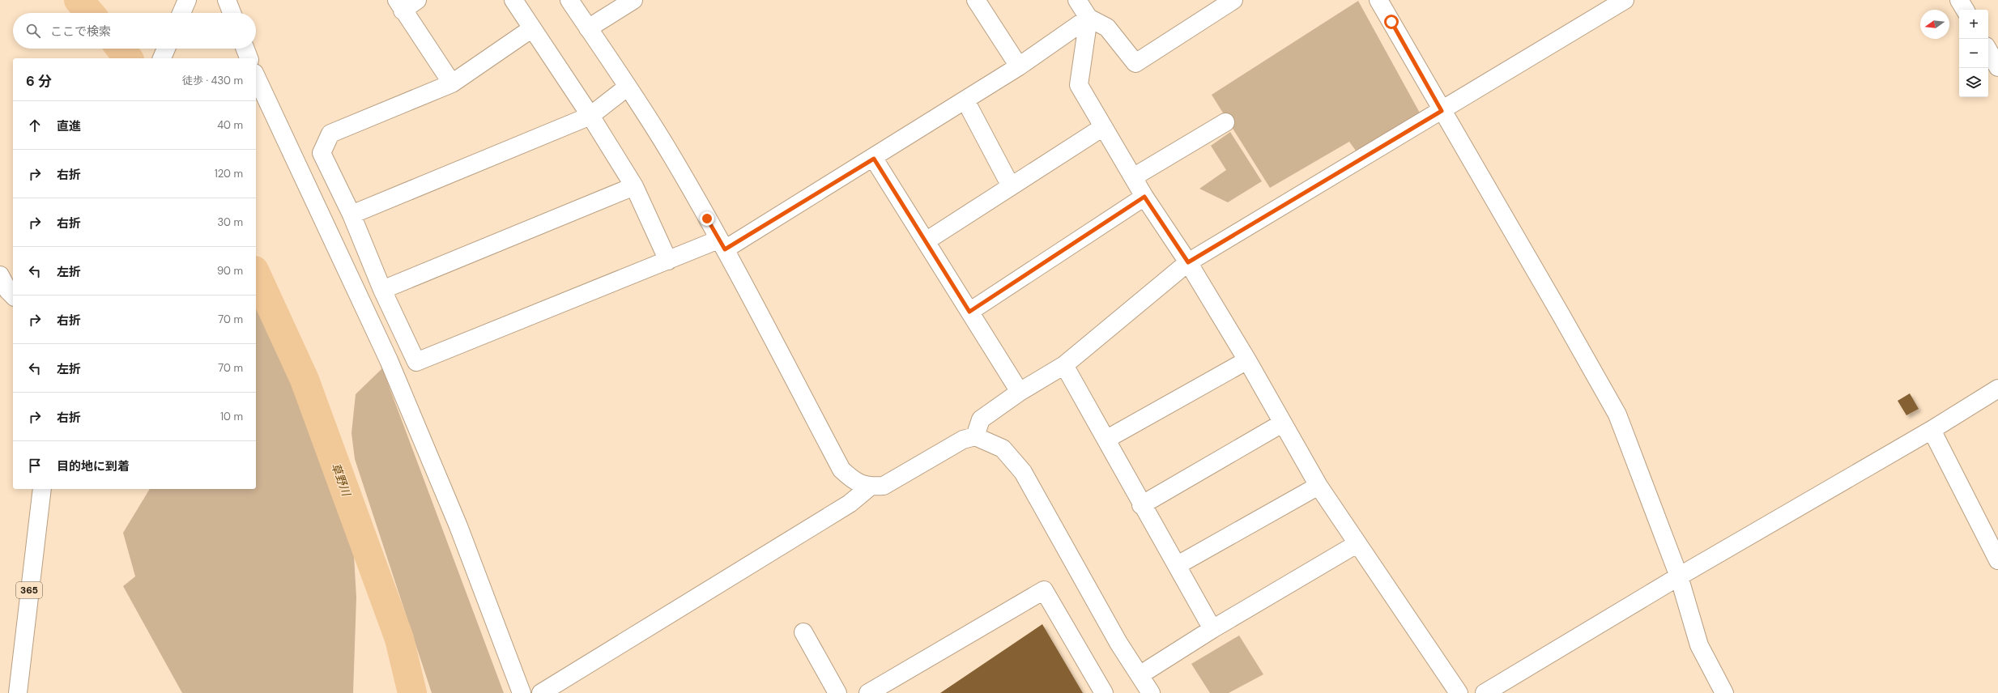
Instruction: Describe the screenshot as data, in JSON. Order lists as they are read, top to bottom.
{
  "streets": {
    "main road": ["365"]
  },
  "water": ["草野川"],
  "north": "left",
  "page": {
    "map_buttons": ["+", "−"],
    "search": "ここで検索",
    "heading": ["6 分", "徒歩 · 430 m"],
    "list": [
      ["直進", "40 m"],
      ["右折", "120 m"],
      ["右折", "30 m"],
      ["左折", "90 m"],
      ["右折", "70 m"],
      ["左折", "70 m"],
      ["右折", "10 m"],
      "目的地に到着"
    ]
  }
}
